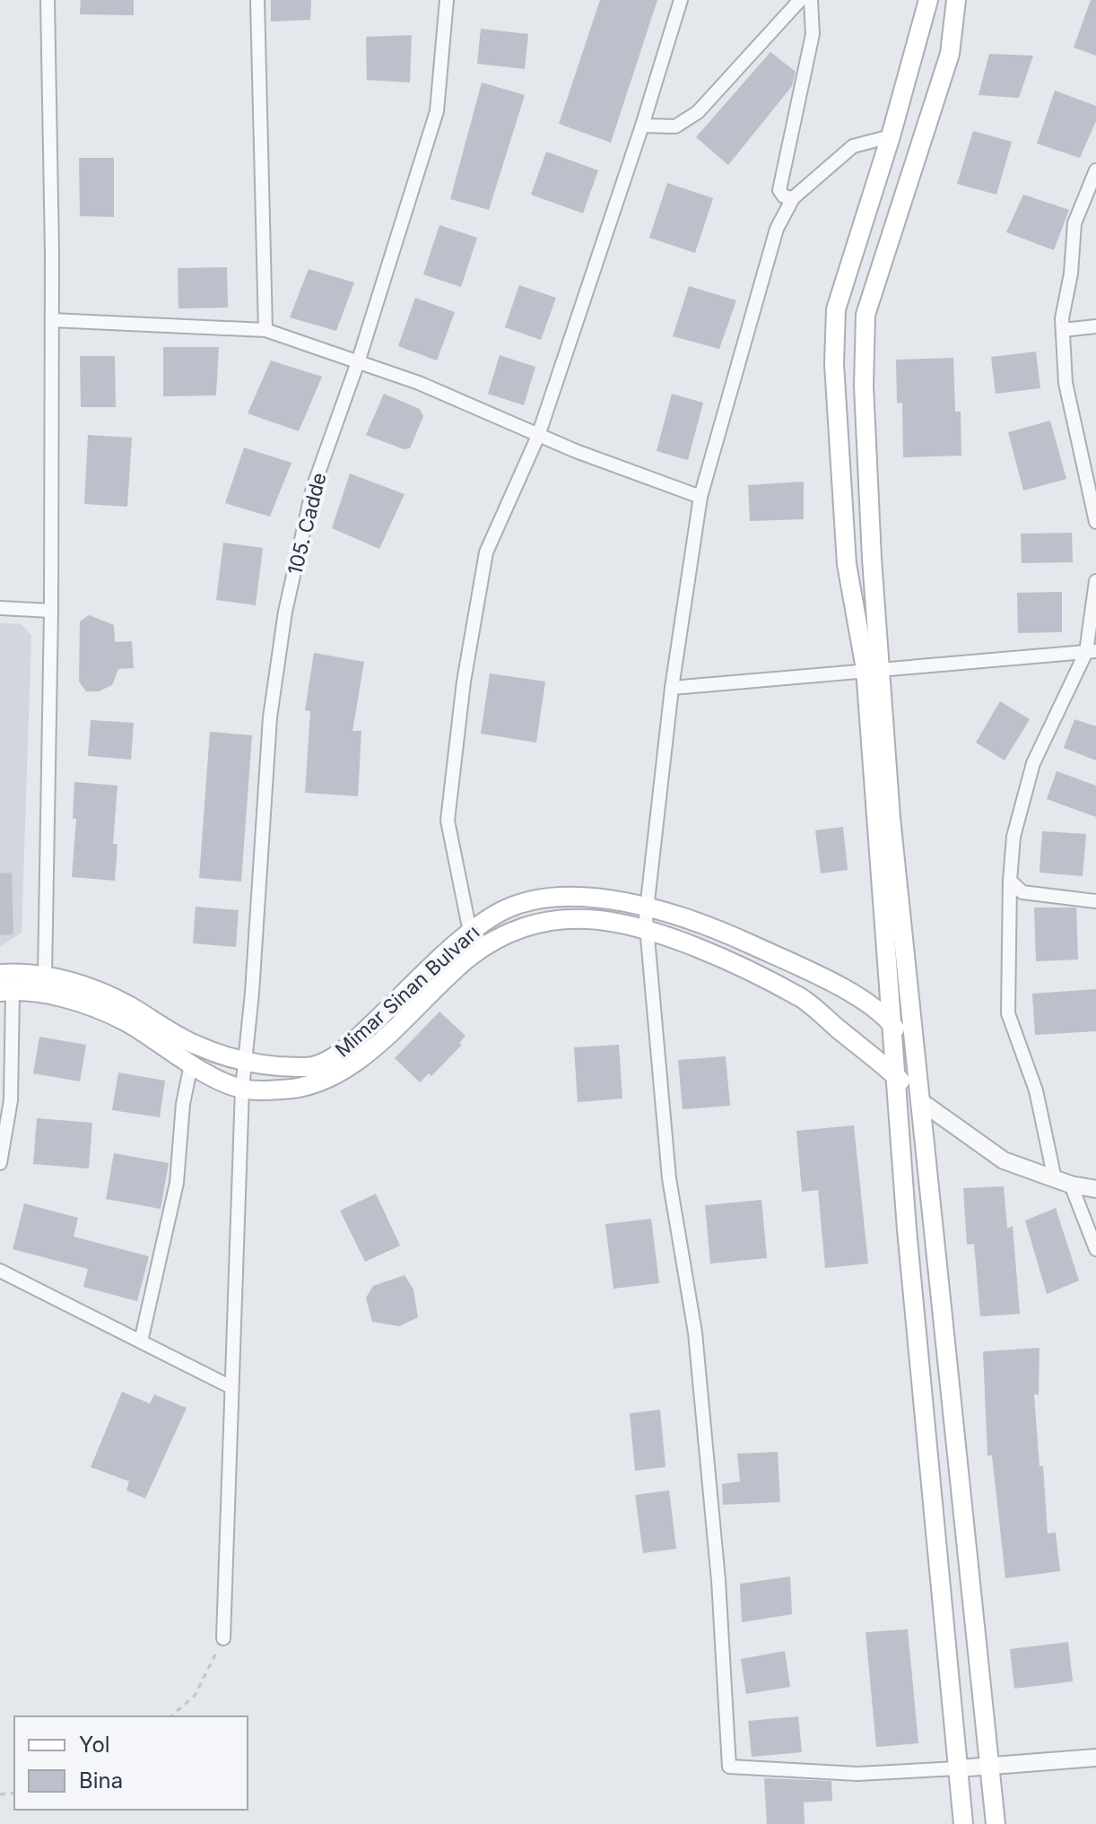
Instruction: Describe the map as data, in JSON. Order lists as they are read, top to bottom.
{
  "streets": {
    "main road": ["Mimar Sinan Bulvarı"],
    "street": ["105. Cadde"]
  },
  "crossings": [
    ["105. Cadde", "Mimar Sinan Bulvarı"]
  ],
  "legend": ["Yol", "Bina"]
}
